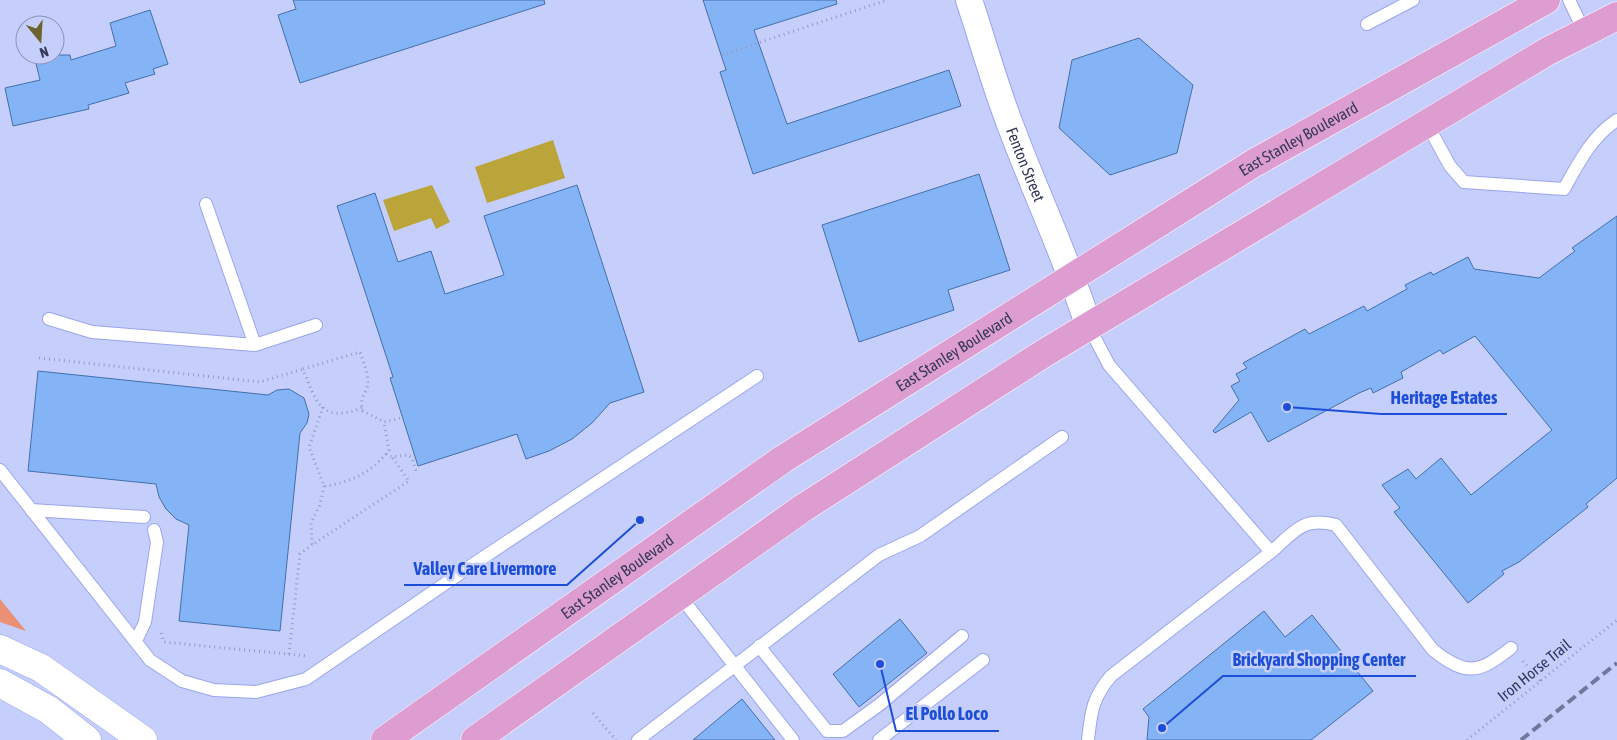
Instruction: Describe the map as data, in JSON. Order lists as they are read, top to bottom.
{
  "streets": {
    "main road": ["East Stanley Boulevard"],
    "street": ["Fenton Street"],
    "path": ["Iron Horse Trail"]
  },
  "crossings": [
    ["East Stanley Boulevard", "Fenton Street"]
  ],
  "places": [
    "Heritage Estates",
    "Valley Care Livermore",
    "El Pollo Loco",
    "Brickyard Shopping Center"
  ],
  "north": "bottom"
}
